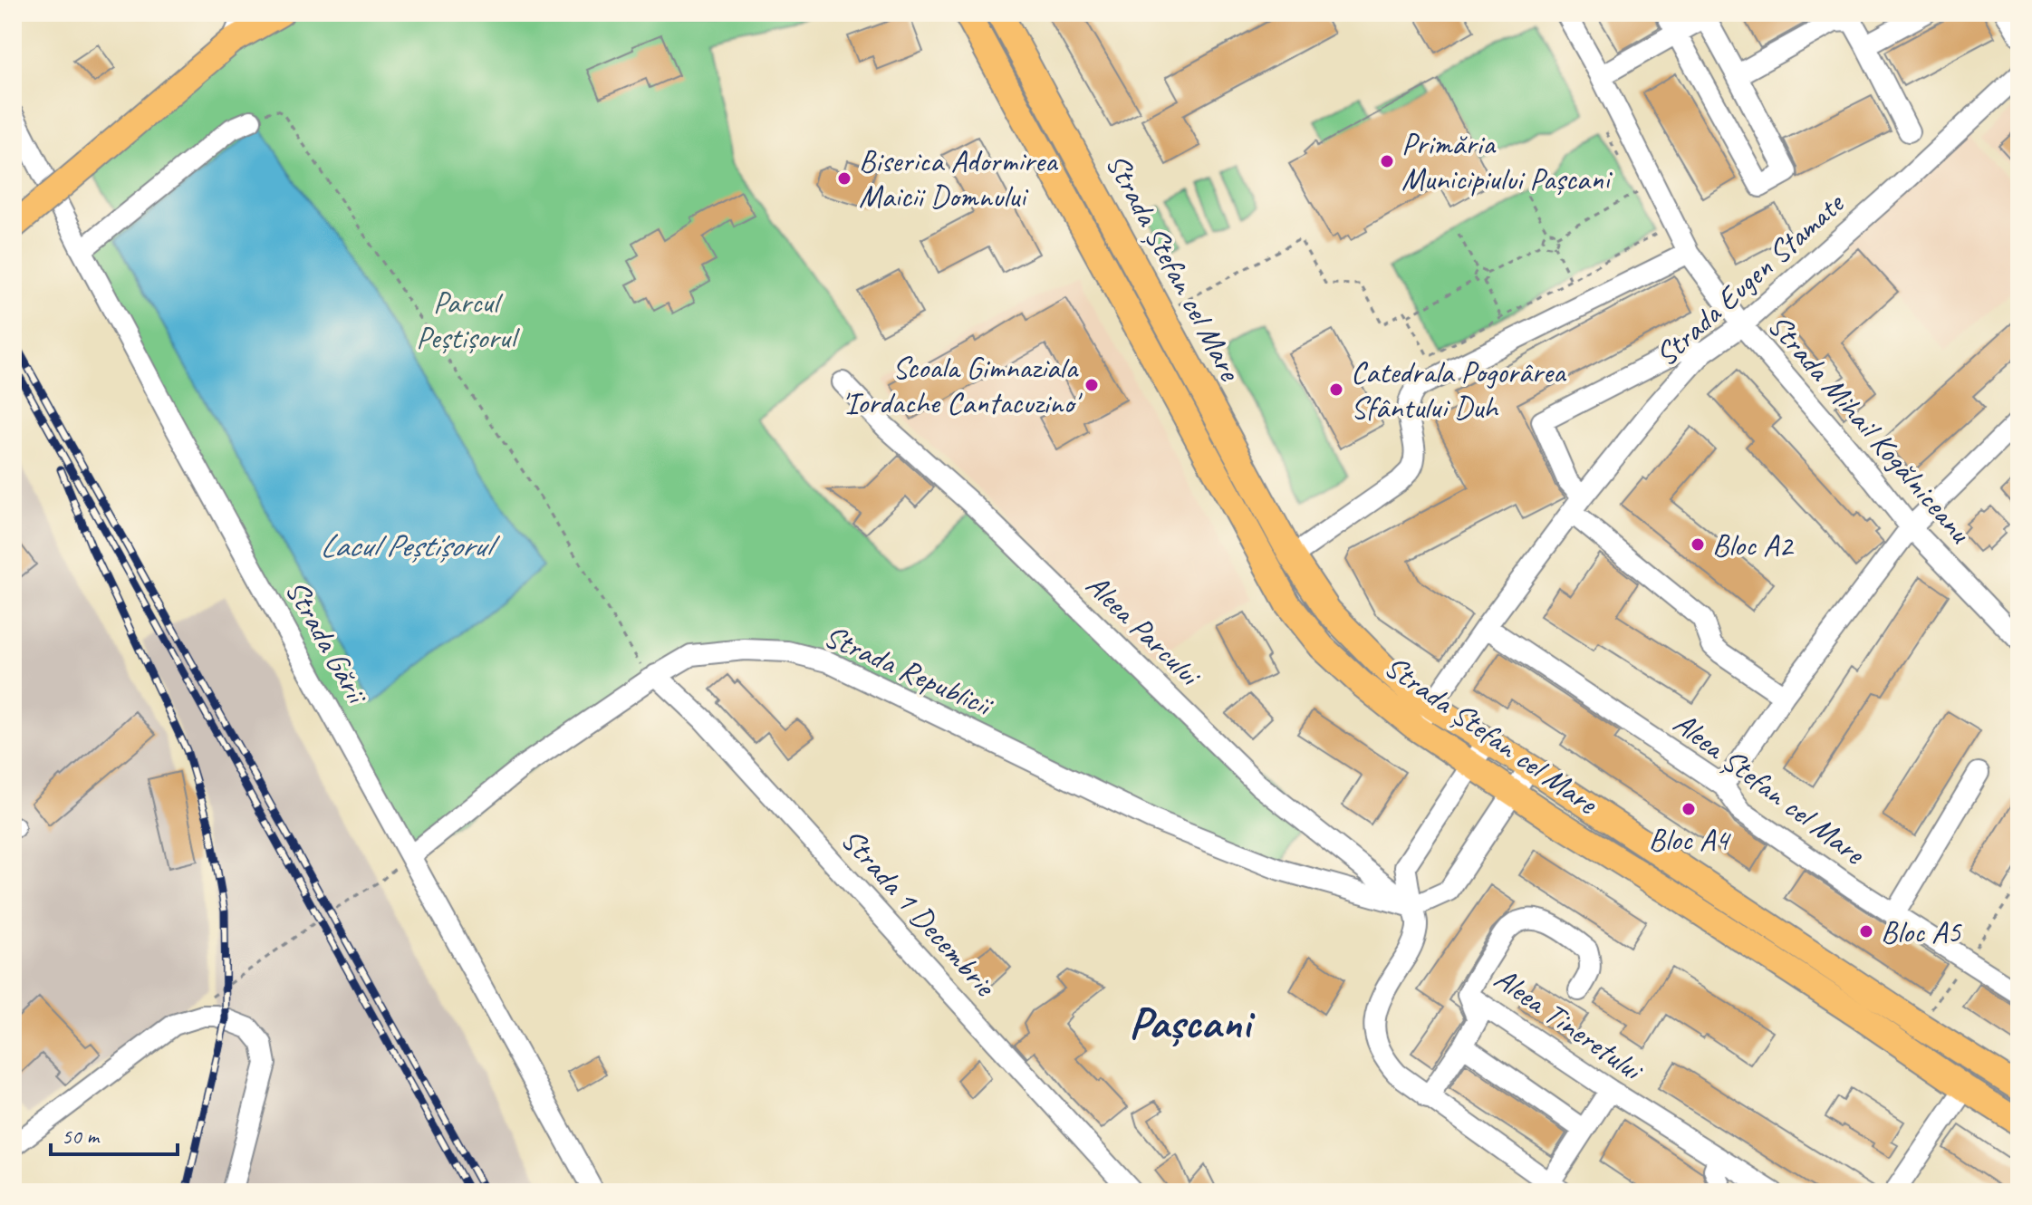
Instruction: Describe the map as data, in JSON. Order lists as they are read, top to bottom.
{
  "streets": {
    "main road": ["Strada Ștefan cel Mare"],
    "street": [
      "Strada Eugen Stamate",
      "Strada Mihail Kogălniceanu",
      "Aleea Parcului",
      "Strada Gării",
      "Strada Republicii",
      "Aleea Ștefan cel Mare",
      "Strada 1 Decembrie",
      "Aleea Tineretului"
    ]
  },
  "crossings": [
    ["Strada Ștefan cel Mare", "Strada Eugen Stamate"],
    ["Strada Eugen Stamate", "Strada Mihail Kogălniceanu"],
    ["Strada Eugen Stamate", "Aleea Ștefan cel Mare"],
    ["Aleea Parcului", "Strada Republicii"],
    ["Strada Gării", "Strada Republicii"],
    ["Strada Republicii", "Strada 1 Decembrie"]
  ],
  "districts": ["Pașcani"],
  "water": ["Lacul Peștișorul"],
  "parks": ["Parcul Peștișorul"],
  "places": [
    "Primăria Municipiului Pașcani",
    "Biserica Adormirea Maicii Domnului",
    "Scoala Gimnaziala 'Iordache Cantacuzino'",
    "Catedrala Pogorârea Sfântului Duh",
    "Bloc A2",
    "Bloc A4",
    "Bloc A5"
  ],
  "scale_bar": "50 m"
}
